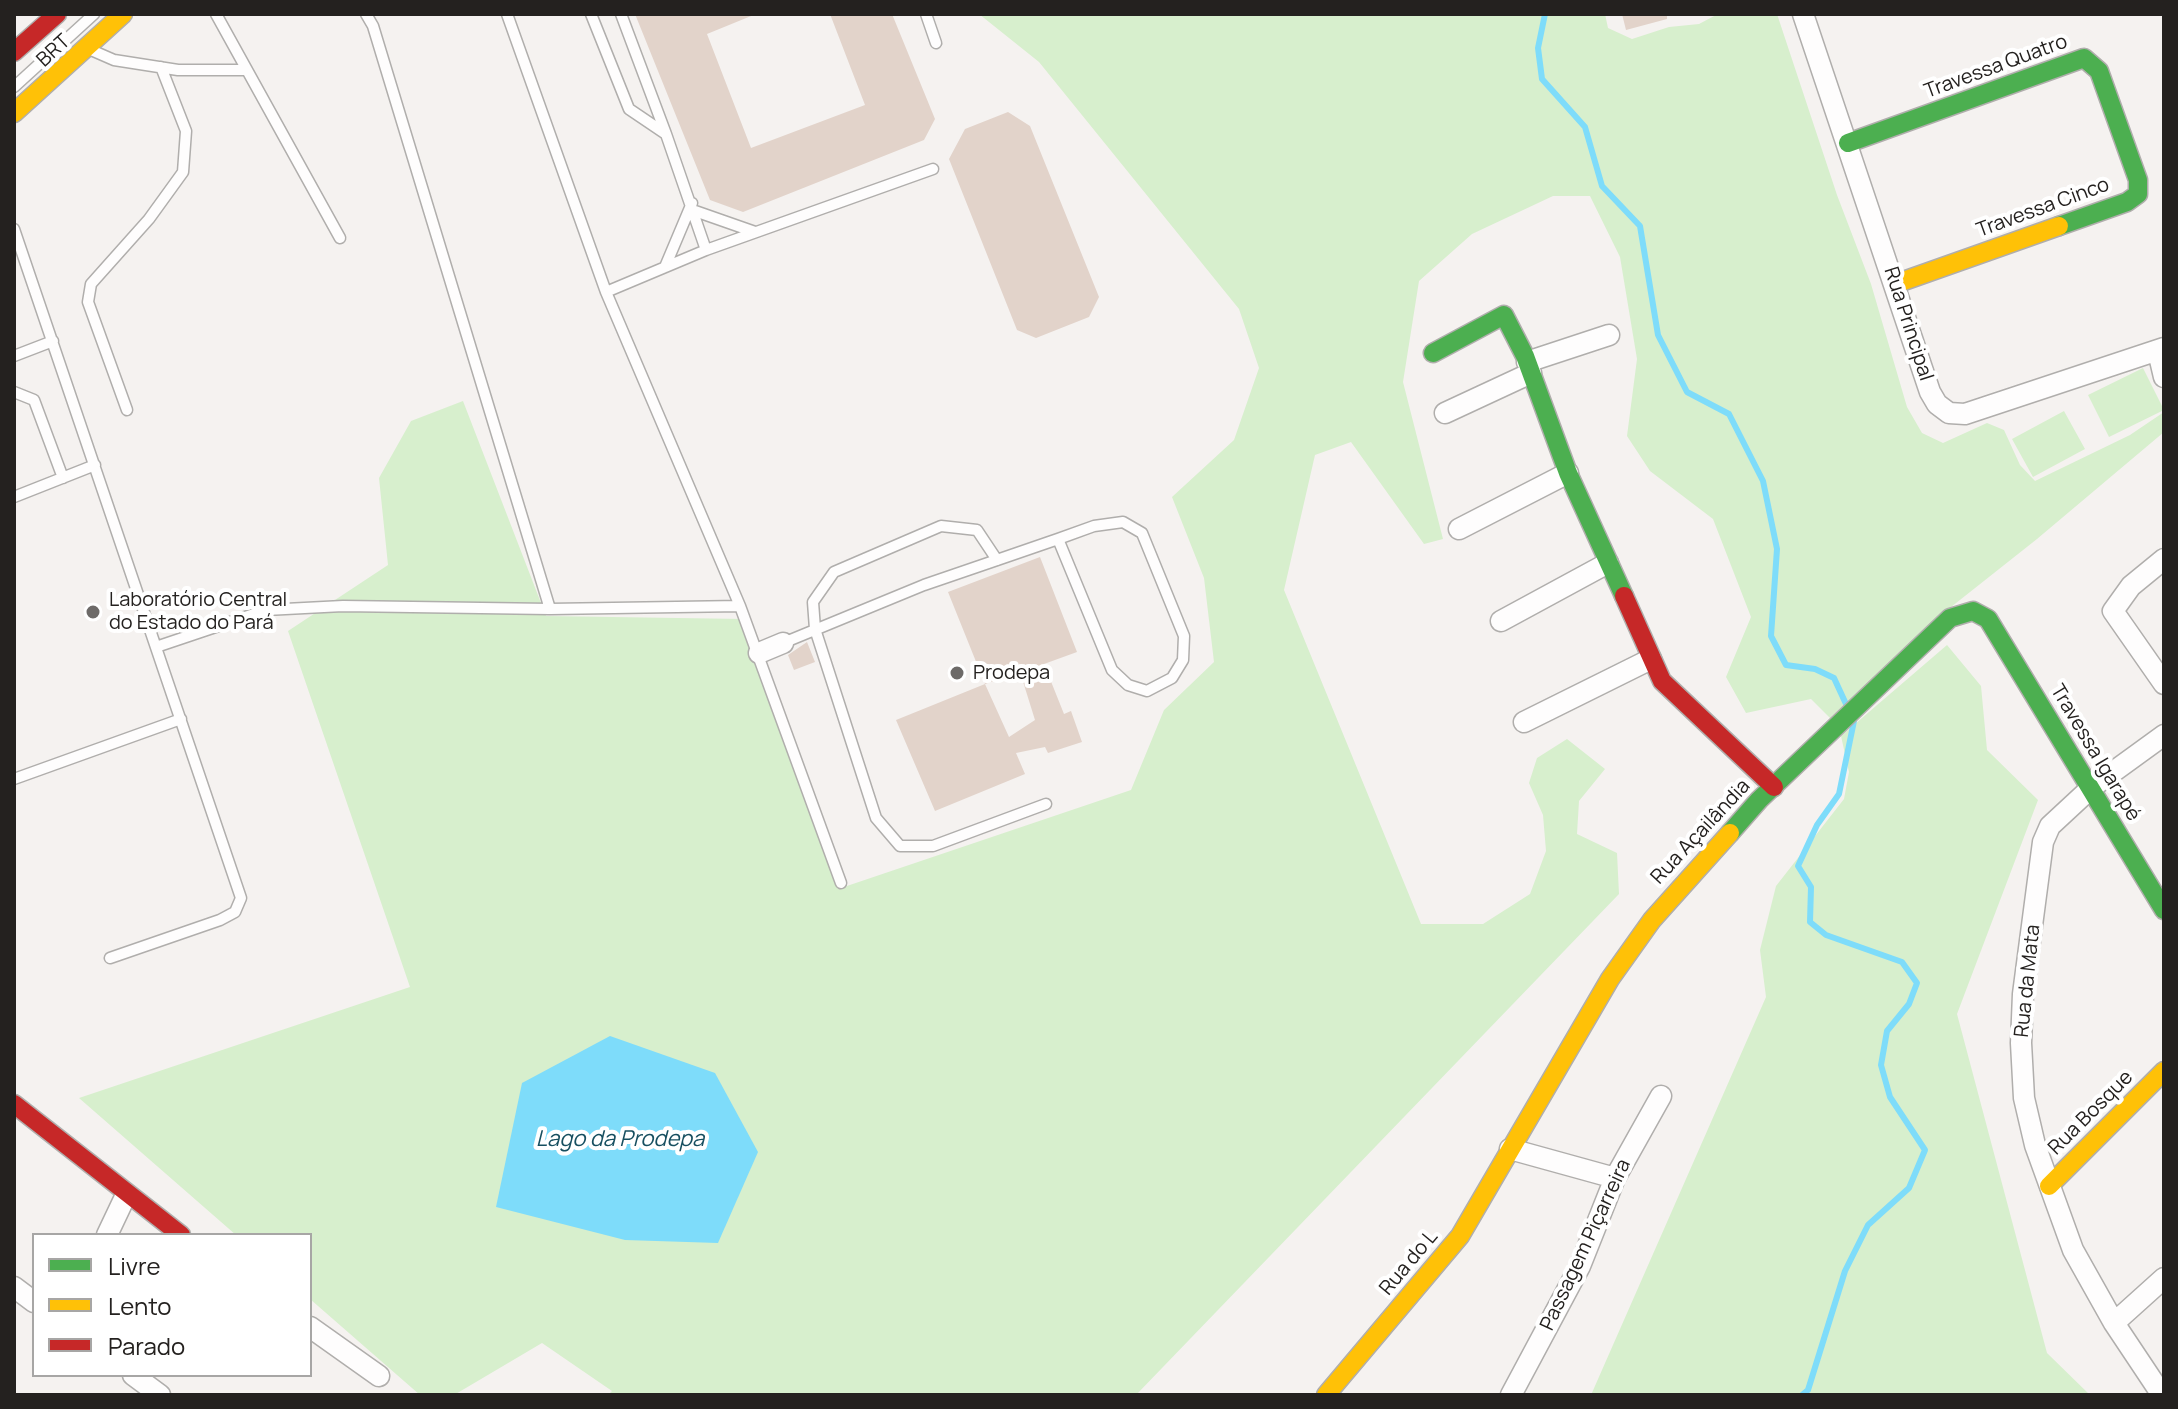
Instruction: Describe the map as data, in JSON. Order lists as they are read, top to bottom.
{
  "streets": {
    "street": [
      "Travessa Quatro",
      "Travessa Cinco",
      "Rua Principal",
      "Travessa Igarapé",
      "Rua Açailândia",
      "Rua da Mata",
      "Rua Bosque",
      "Passagem Piçarreira",
      "Rua do L"
    ],
    "lane": ["BRT"]
  },
  "crossings": [
    ["Travessa Quatro", "Travessa Cinco"],
    ["Travessa Quatro", "Rua Principal"],
    ["Travessa Cinco", "Rua Principal"],
    ["Travessa Igarapé", "Rua Açailândia"],
    ["Travessa Igarapé", "Rua da Mata"],
    ["Rua Açailândia", "Rua do L"],
    ["Rua da Mata", "Rua Bosque"]
  ],
  "water": ["Lago da Prodepa"],
  "places": ["Laboratório Central do Estado do Pará", "Prodepa"],
  "legend": ["Livre", "Lento", "Parado"]
}
